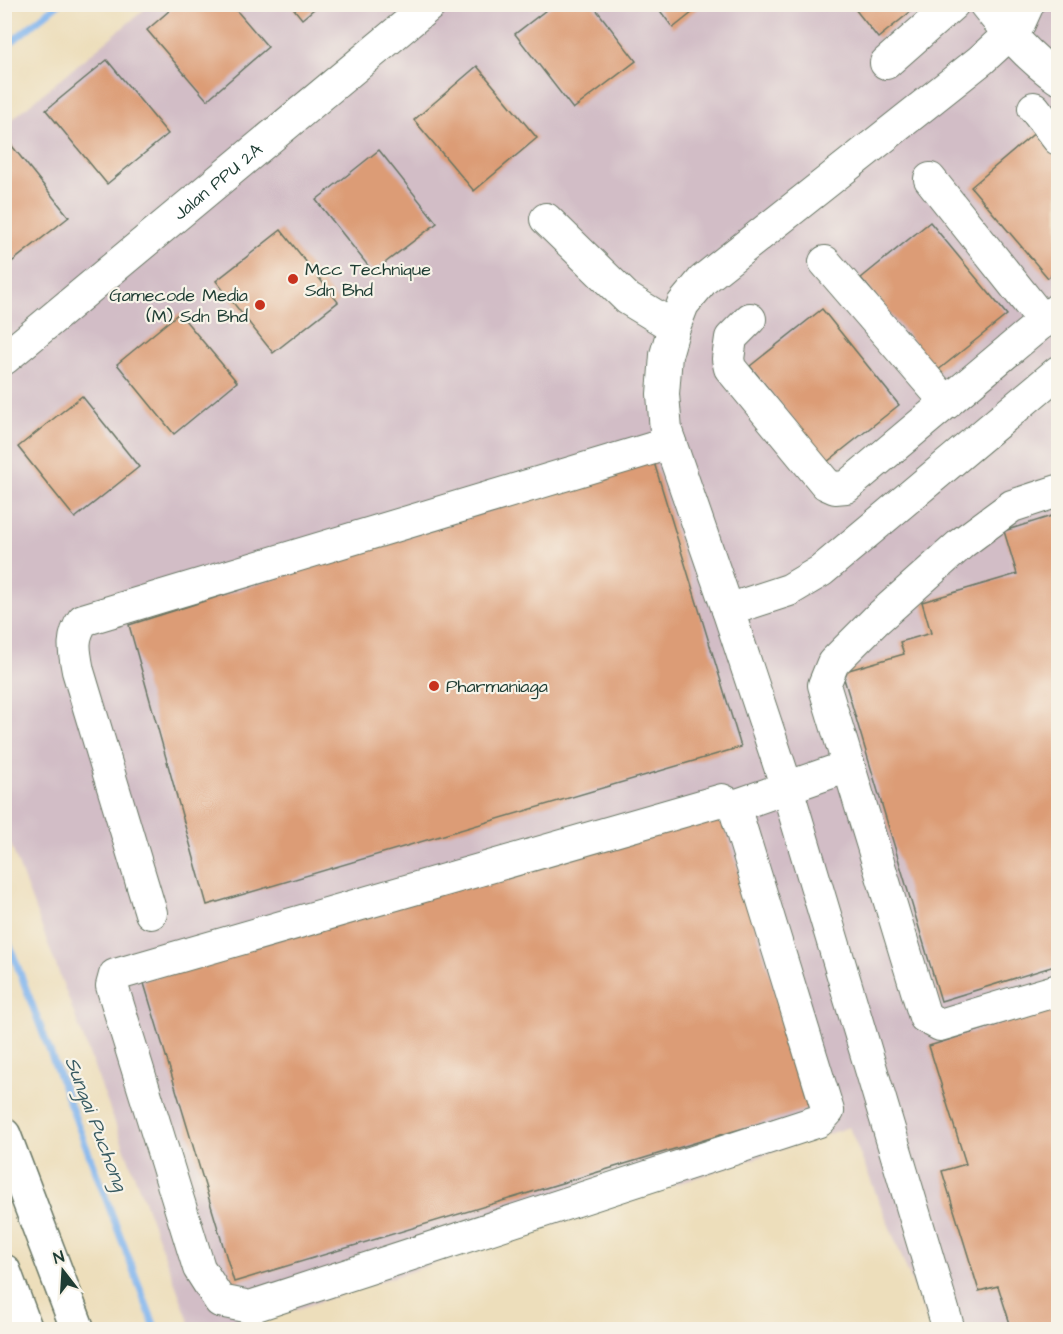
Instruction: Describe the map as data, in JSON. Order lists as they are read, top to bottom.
{
  "streets": {
    "street": ["Jalan PPU 2A"]
  },
  "water": ["Sungai Puchong"],
  "places": ["Mcc Technique Sdn Bhd", "Gamecode Media (M) Sdn Bhd", "Pharmaniaga"],
  "north": "top"
}
